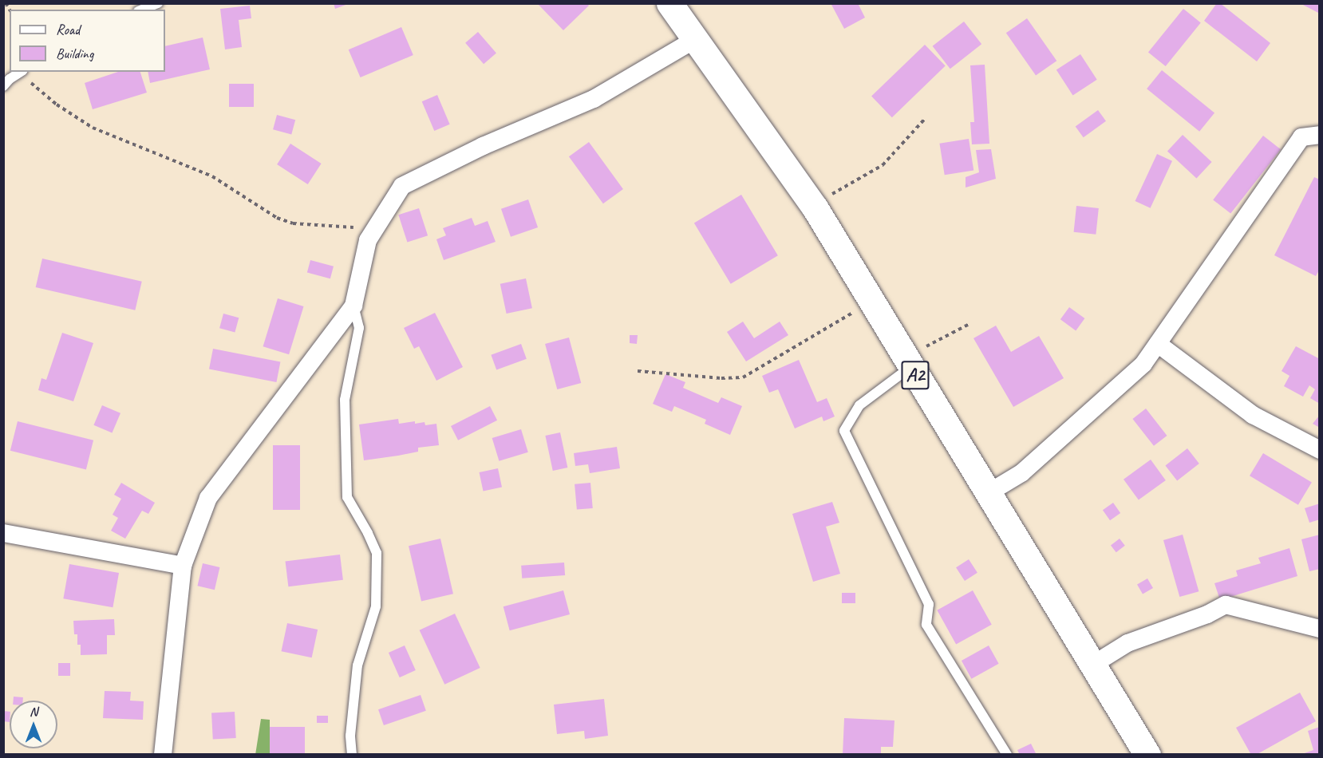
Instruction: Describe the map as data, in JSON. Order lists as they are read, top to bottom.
{
  "streets": {
    "main road": ["A2"]
  },
  "legend": ["Road", "Building"],
  "north": "top"
}
